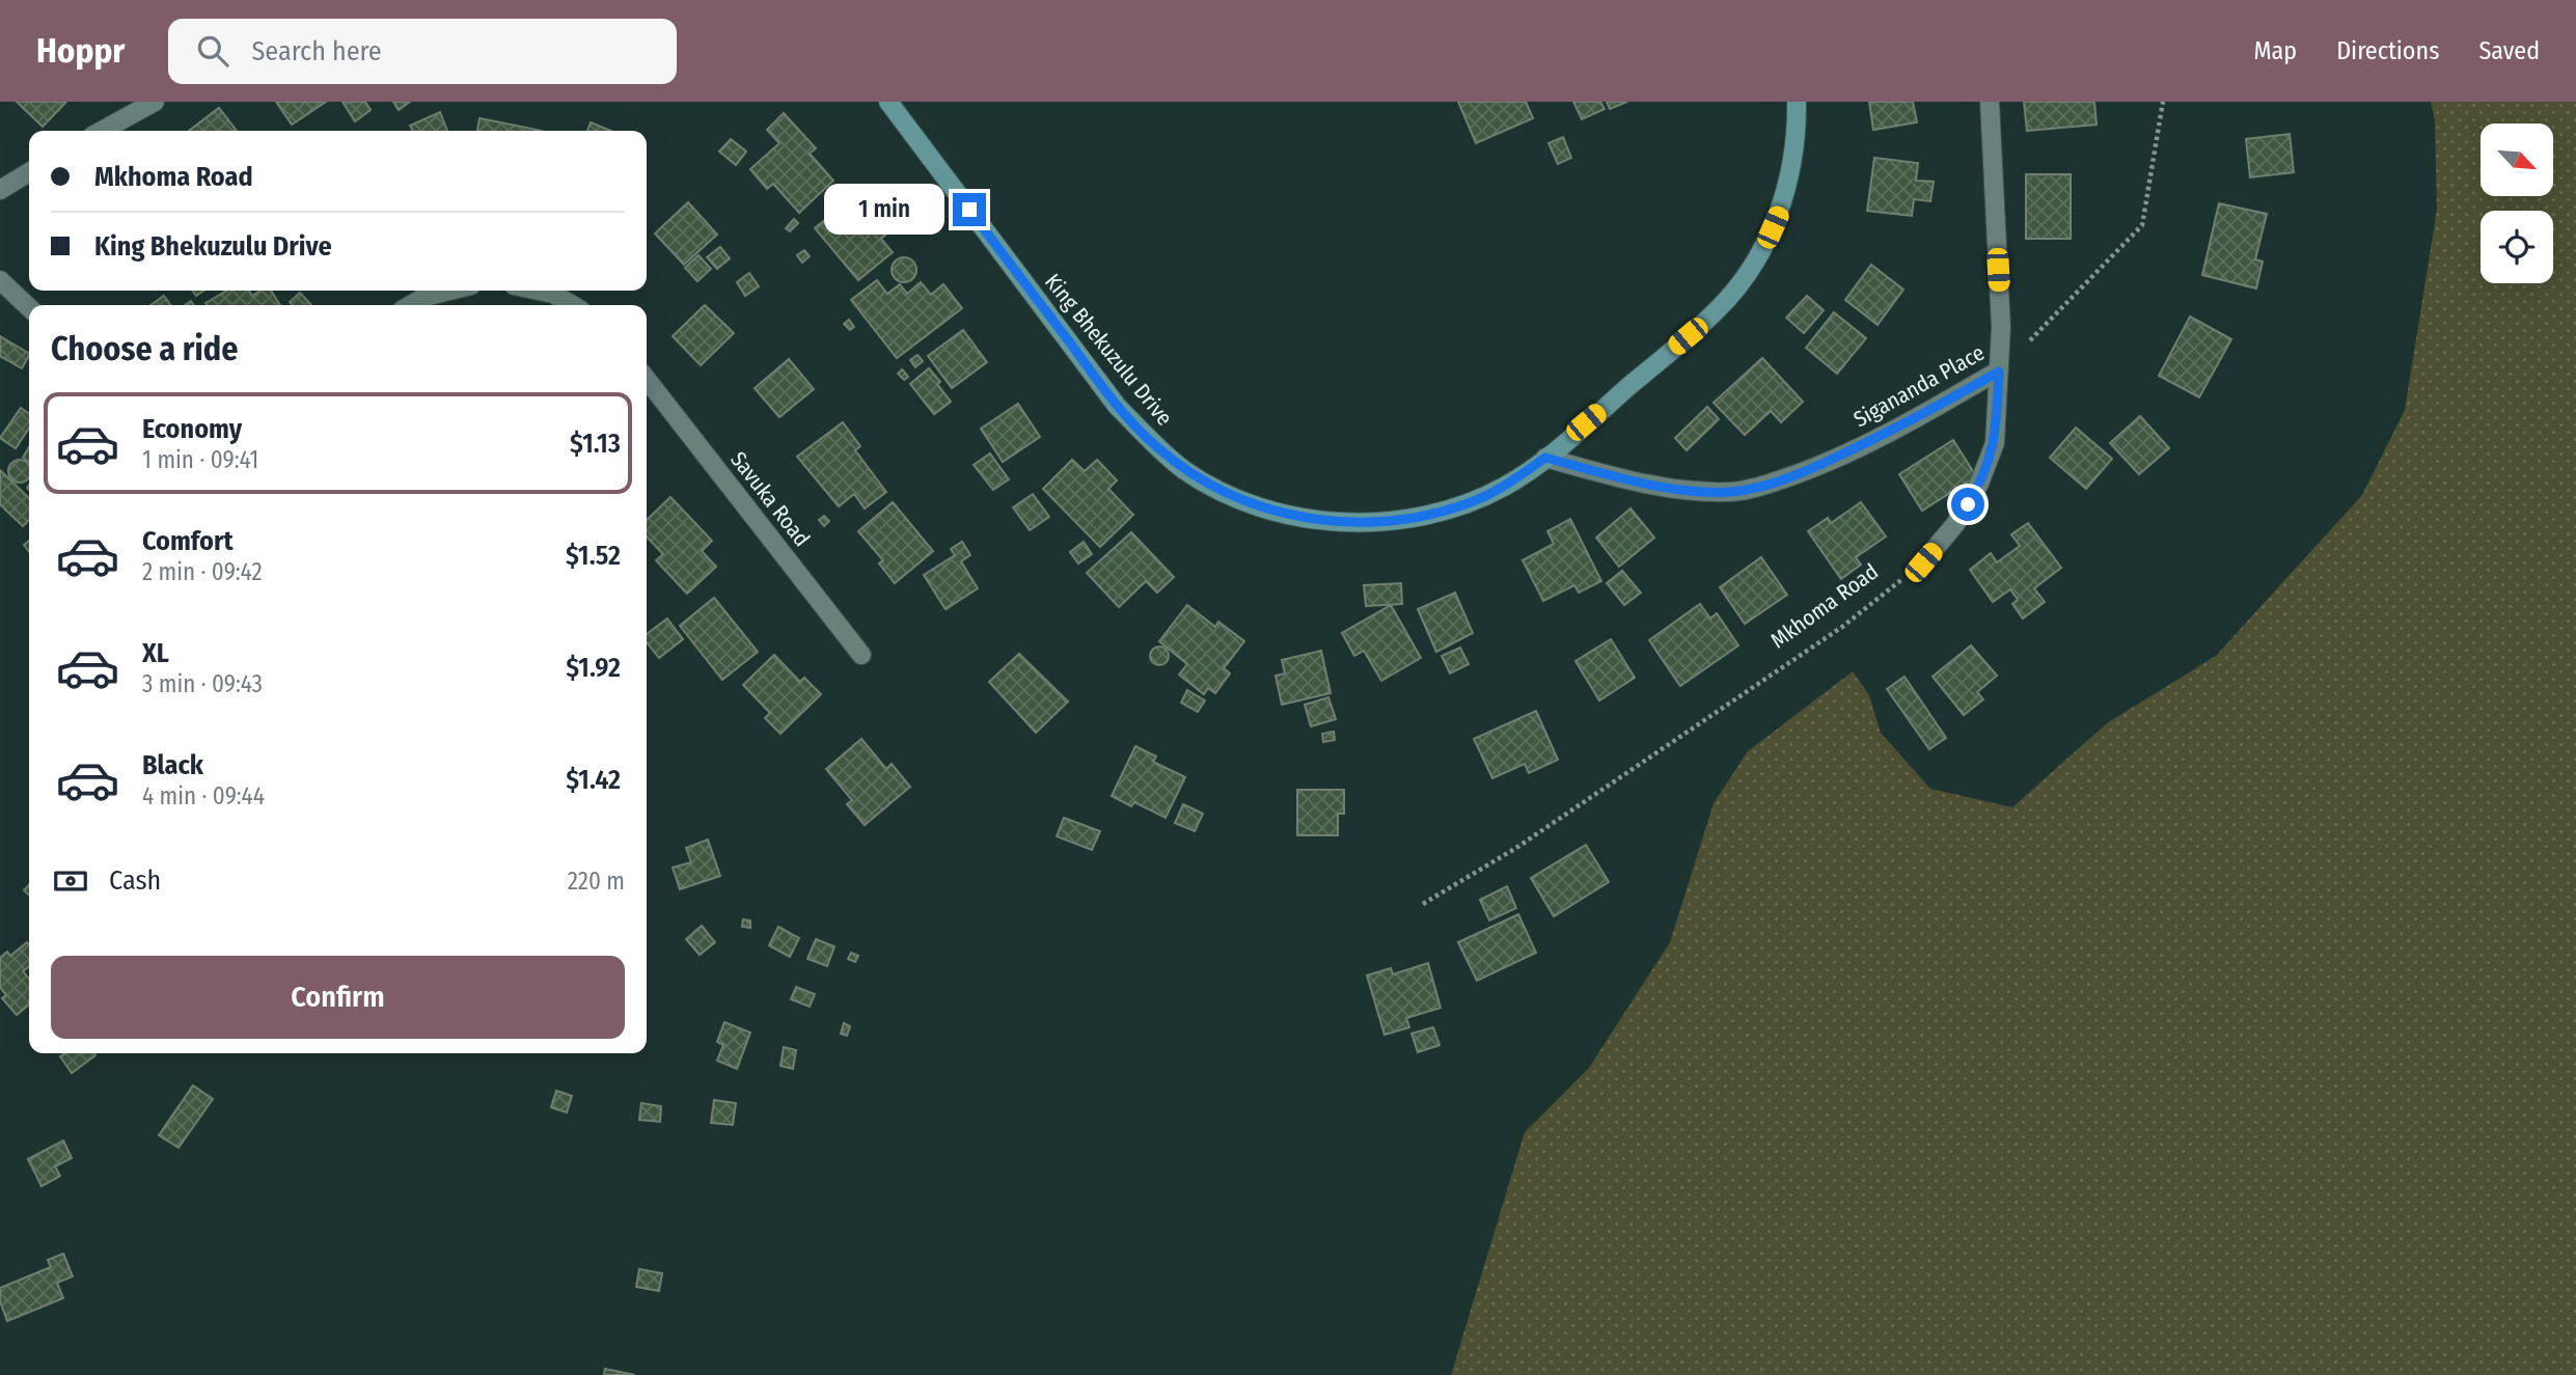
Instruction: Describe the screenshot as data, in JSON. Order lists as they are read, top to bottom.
{
  "streets": {
    "street": ["King Bhekuzulu Drive", "Sigananda Place", "Savuka Road"],
    "path": ["Mkhoma Road"]
  },
  "crossings": [
    ["King Bhekuzulu Drive", "Sigananda Place"]
  ],
  "north": "bottom right",
  "page": {
    "header": "Hoppr",
    "search": "Search here",
    "nav": ["Map", "Directions", "Saved"],
    "banner": ["Mkhoma Road", "King Bhekuzulu Drive"],
    "bubble": "1 min",
    "heading": "Choose a ride",
    "list": [
      {
        "name": "Economy",
        "note": "1 min · 09:41",
        "value": "$1.13"
      },
      {
        "name": "Comfort",
        "note": "2 min · 09:42",
        "value": "$1.52"
      },
      {
        "name": "XL",
        "note": "3 min · 09:43",
        "value": "$1.92"
      },
      {
        "name": "Black",
        "note": "4 min · 09:44",
        "value": "$1.42"
      }
    ],
    "pay": ["Cash", "220 m"],
    "buttons": "Confirm"
  }
}
